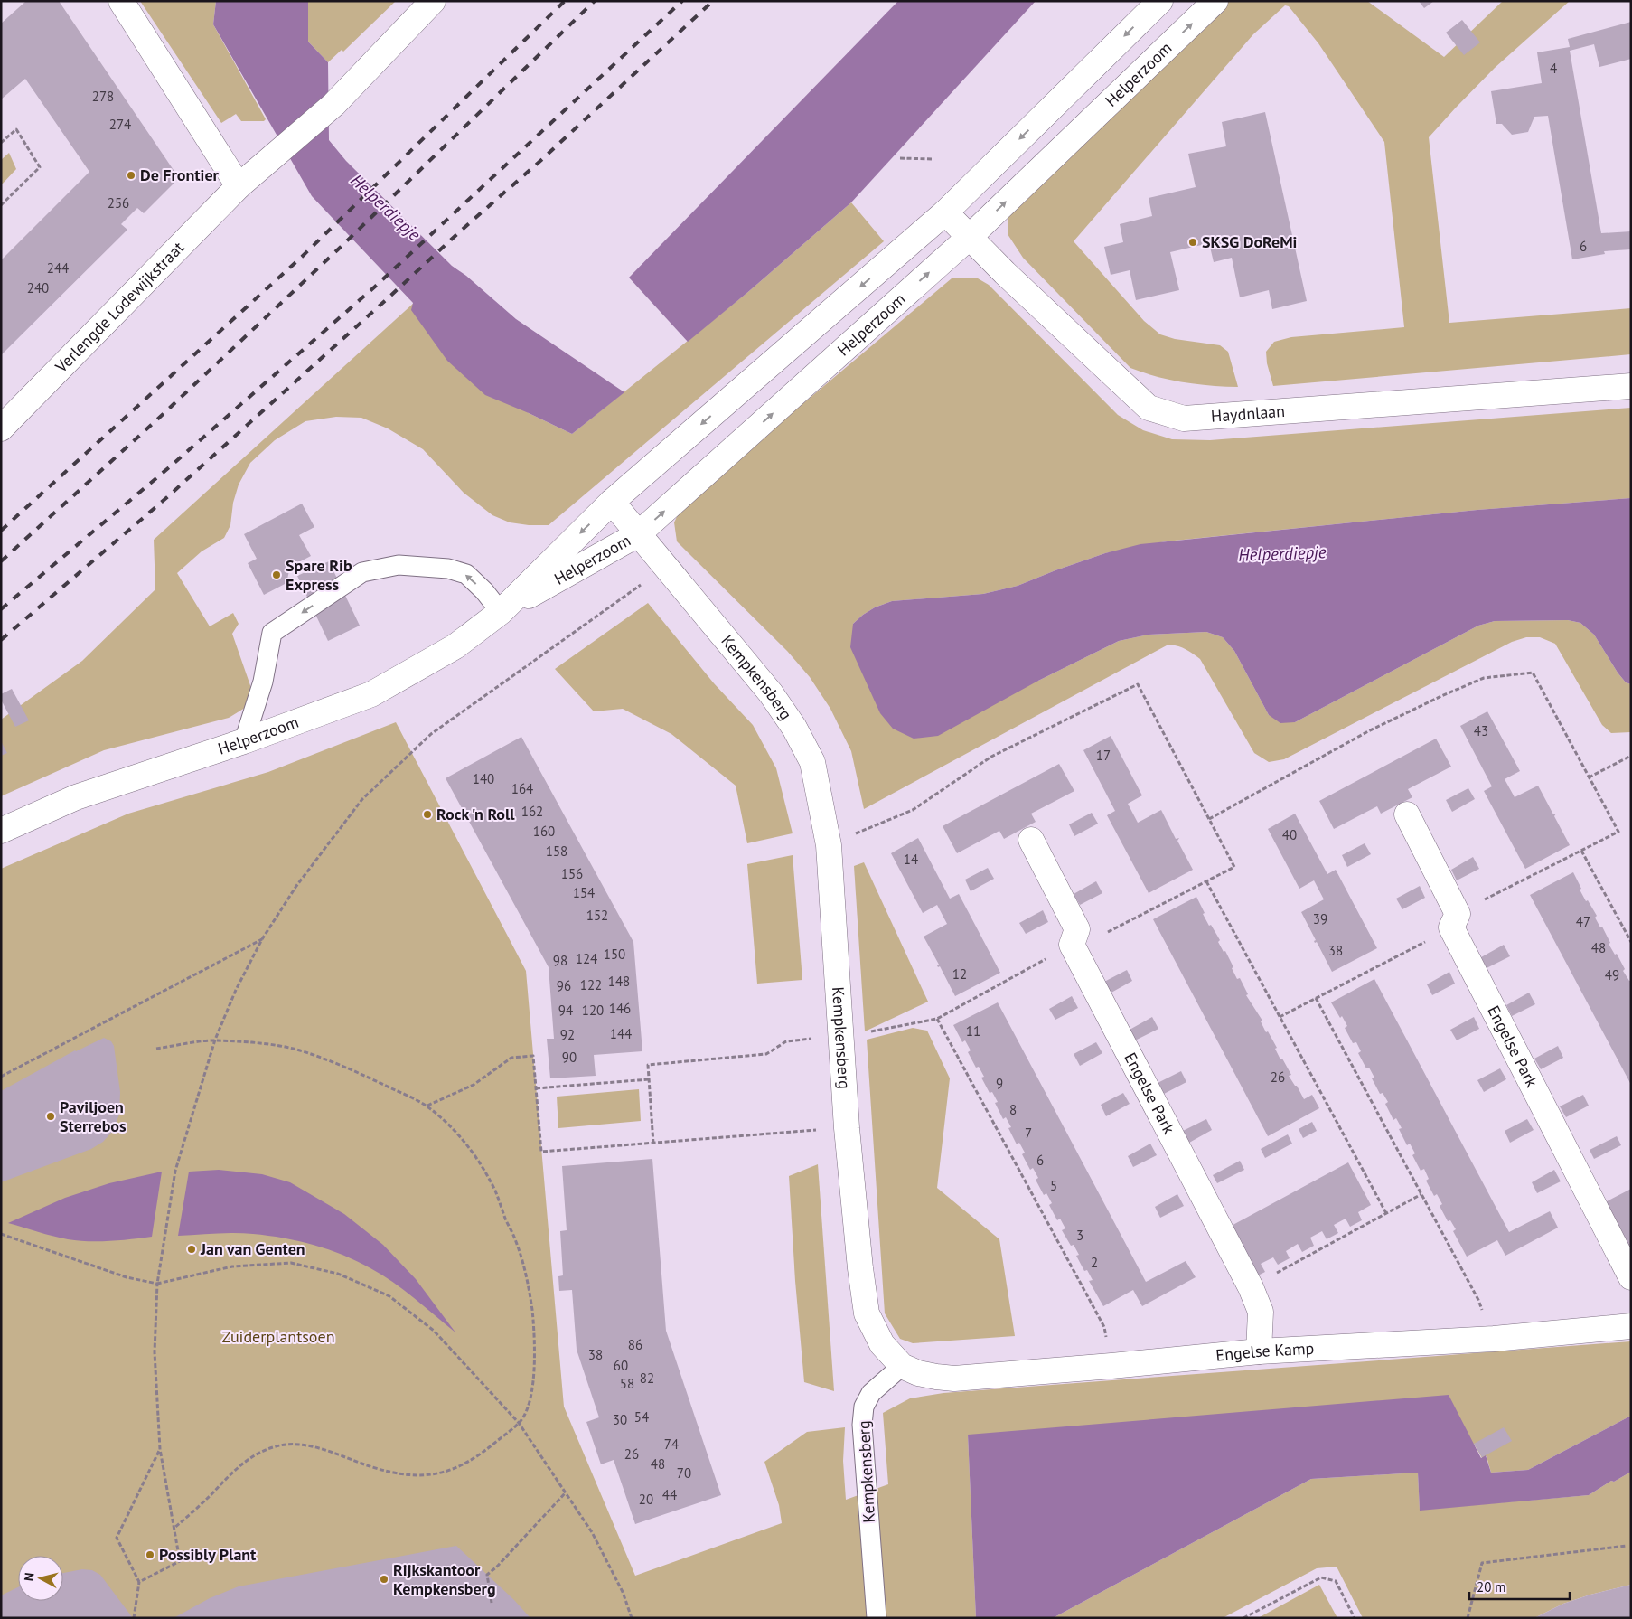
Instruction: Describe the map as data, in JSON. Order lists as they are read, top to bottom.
{
  "streets": {
    "street": [
      "Helperzoom",
      "Verlengde Lodewijkstraat",
      "Haydnlaan",
      "Kempkensberg",
      "Engelse Park",
      "Engelse Kamp"
    ]
  },
  "crossings": [
    ["Helperzoom", "Haydnlaan"],
    ["Helperzoom", "Kempkensberg"],
    ["Kempkensberg", "Engelse Kamp"],
    ["Engelse Park", "Engelse Kamp"]
  ],
  "water": ["Helperdiepje"],
  "parks": ["Zuiderplantsoen"],
  "places": [
    "De Frontier",
    "SKSG DoReMi",
    "Spare Rib Express",
    "Rock 'n Roll",
    "Paviljoen Sterrebos",
    "Jan van Genten",
    "Possibly Plant",
    "Rijkskantoor Kempkensberg"
  ],
  "house_numbers": [
    "4",
    "278",
    "274",
    "256",
    "6",
    "244",
    "240",
    "43",
    "17",
    "140",
    "164",
    "162",
    "160",
    "40",
    "158",
    "14",
    "156",
    "154",
    "152",
    "39",
    "47",
    "48",
    "38",
    "150",
    "124",
    "98",
    "12",
    "49",
    "148",
    "122",
    "96",
    "146",
    "94",
    "120",
    "11",
    "144",
    "92",
    "90",
    "26",
    "9",
    "8",
    "7",
    "6",
    "5",
    "3",
    "2",
    "86",
    "38",
    "60",
    "82",
    "58",
    "54",
    "30",
    "74",
    "26",
    "48",
    "70",
    "44",
    "20"
  ],
  "scale_bar": "20 m",
  "north": "left"
}
